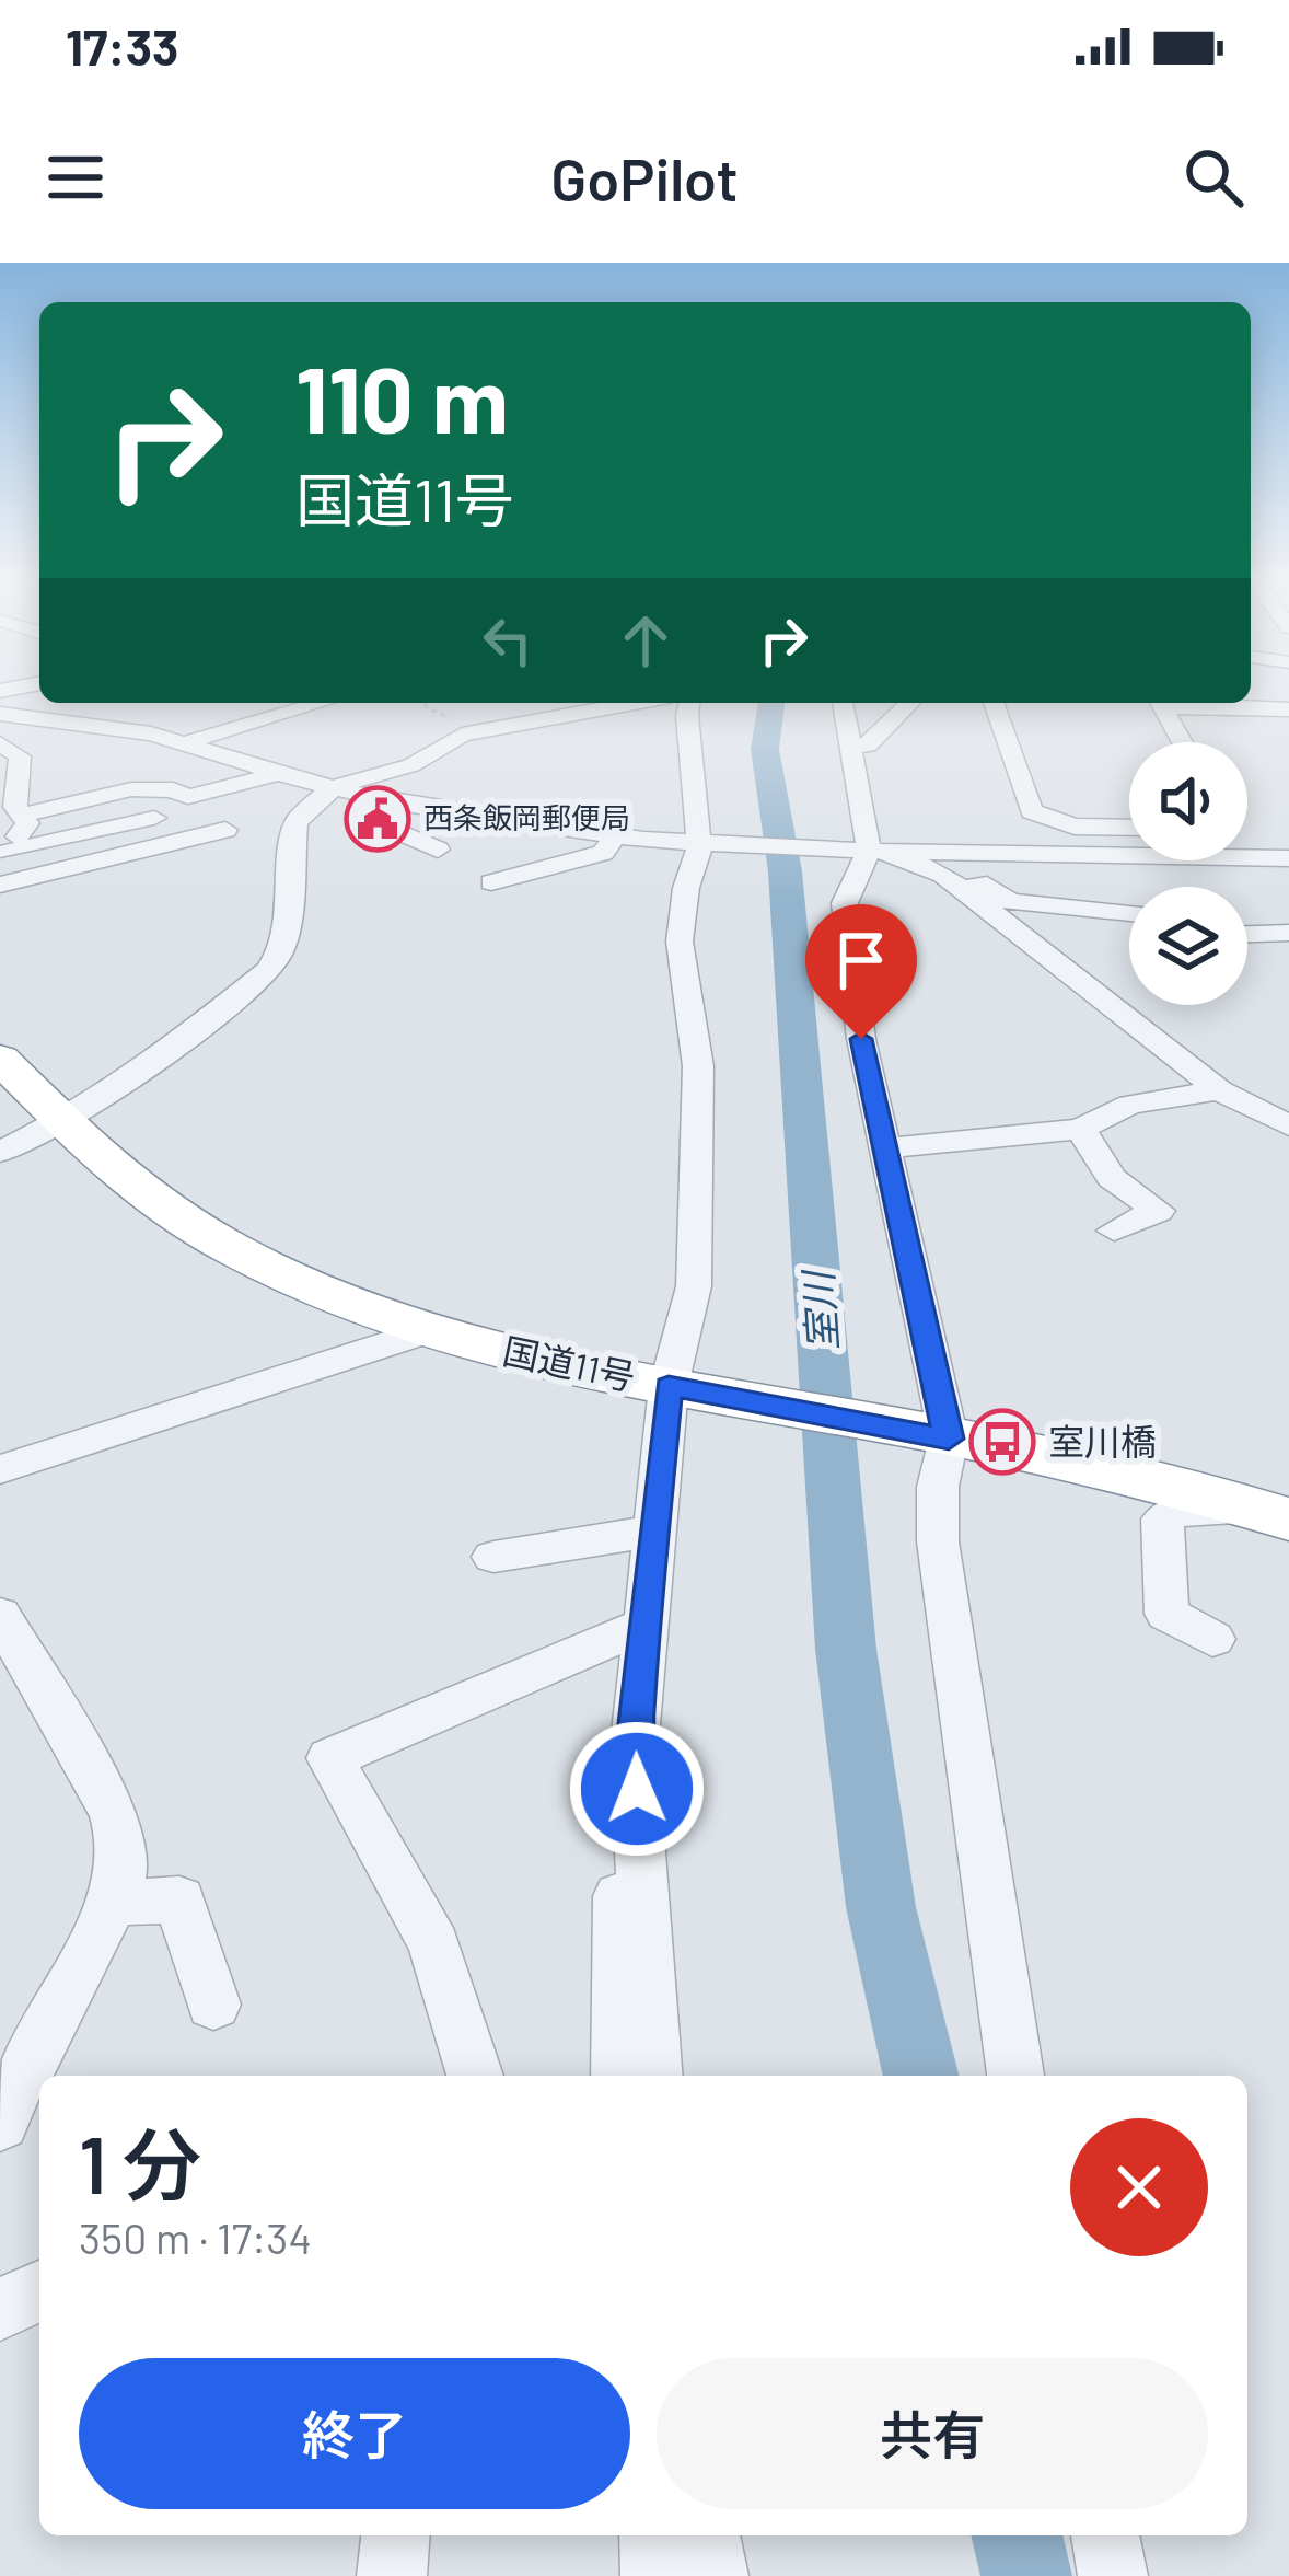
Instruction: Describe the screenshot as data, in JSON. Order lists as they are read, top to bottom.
{
  "streets": {
    "highway": ["国道11号"]
  },
  "water": ["室川"],
  "places": {
    "public building": ["西条飯岡郵便局"],
    "bus stop": ["室川橋"]
  },
  "page": {
    "status": "17:33",
    "header": "GoPilot",
    "turn": ["110 m", "国道11号"],
    "heading": ["1 分", "350 m · 17:34"],
    "buttons": ["終了", "共有"]
  }
}
